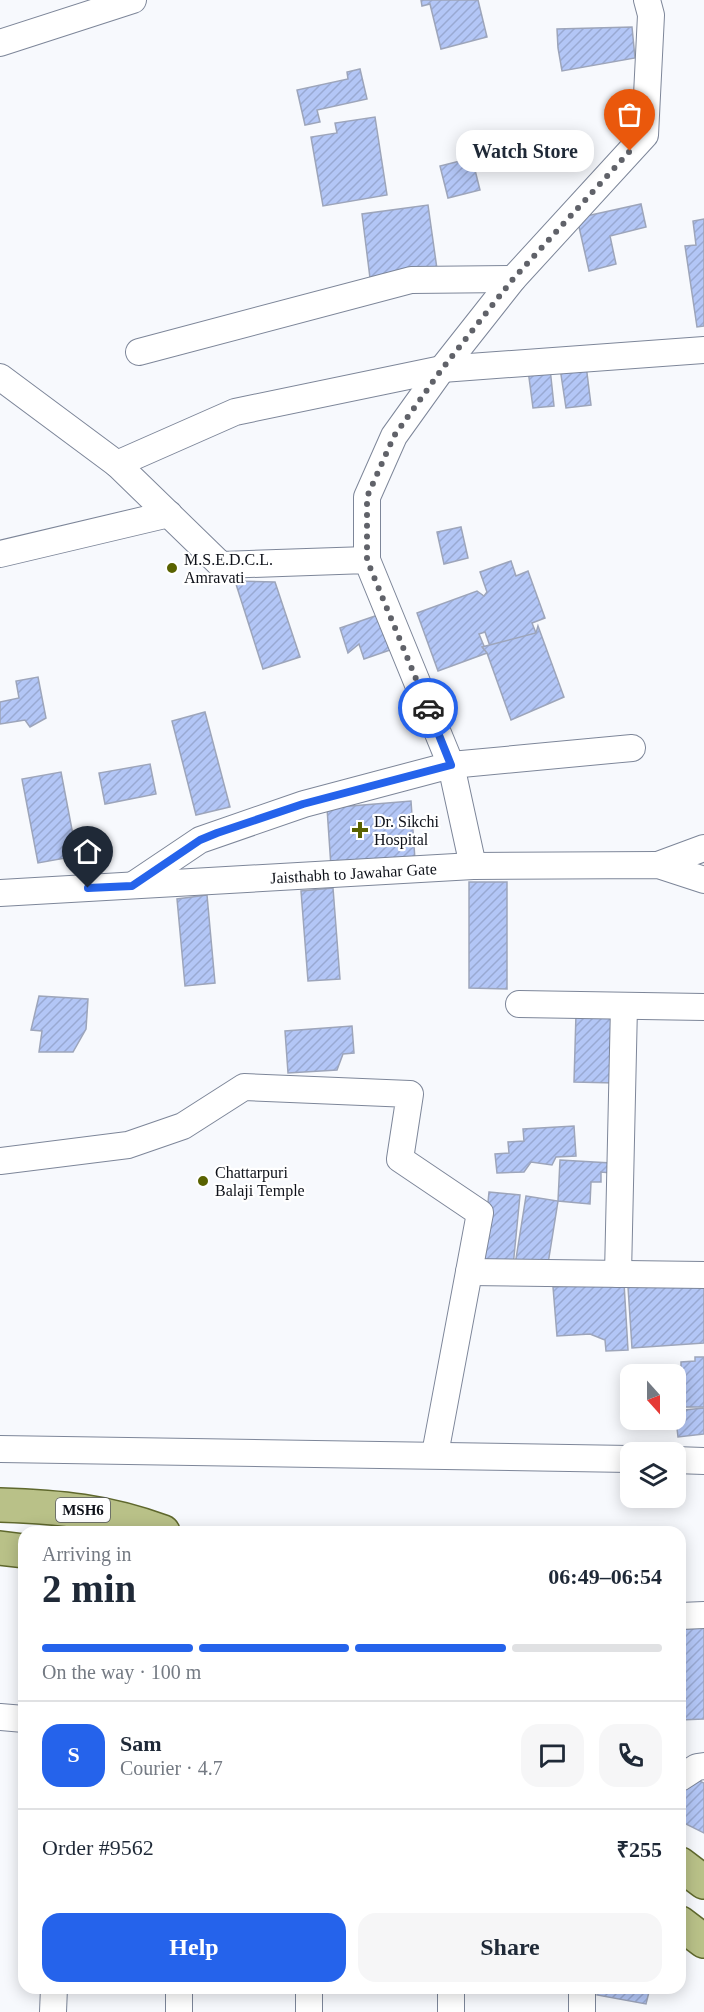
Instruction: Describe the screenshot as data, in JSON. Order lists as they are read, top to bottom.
{
  "streets": {
    "main road": ["MSH6"],
    "street": ["Jaisthabh to Jawahar Gate"]
  },
  "places": {
    "other": ["Watch Store", "M.S.E.D.C.L. Amravati", "Chattarpuri Balaji Temple"],
    "health": ["Dr. Sikchi Hospital"]
  },
  "north": "bottom",
  "page": {
    "bubble": "Watch Store",
    "heading": ["2 min", "Arriving in", "06:49–06:54"],
    "panel": [
      "Sam",
      "Courier · 4.7",
      "Order #9562",
      "₹255"
    ],
    "bar": "On the way · 100 m",
    "round": "S",
    "buttons": ["Help", "Share"]
  }
}
